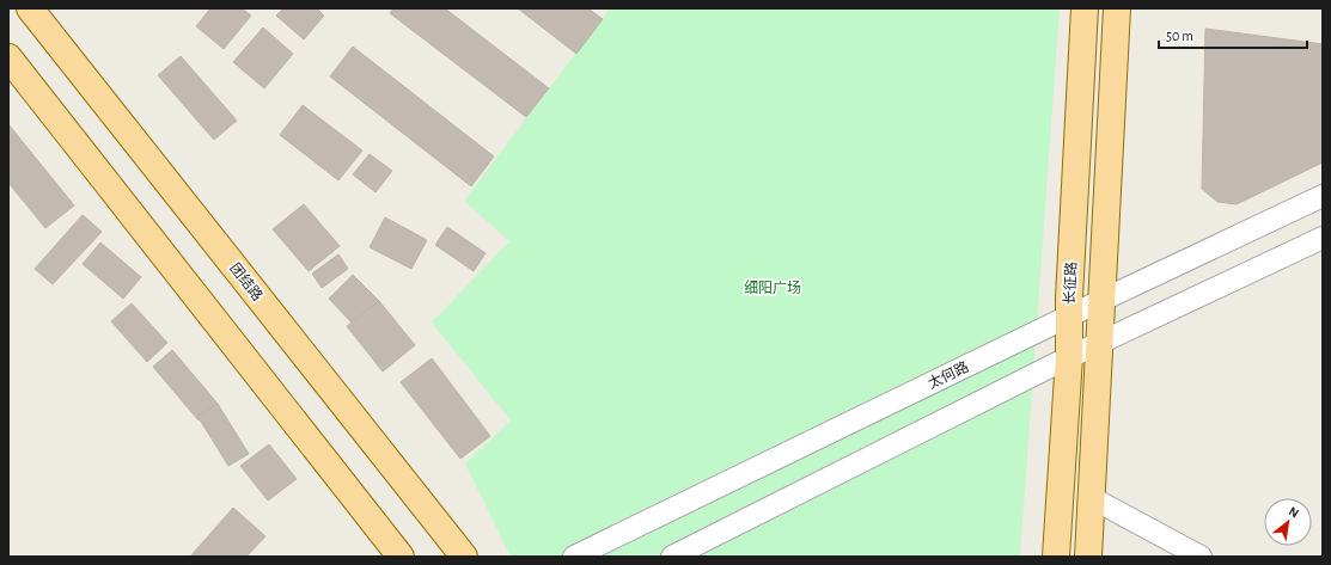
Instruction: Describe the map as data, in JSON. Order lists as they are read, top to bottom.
{
  "streets": {
    "main road": ["团结路", "长征路"],
    "street": ["太何路"]
  },
  "crossings": [
    ["长征路", "太何路"]
  ],
  "parks": ["细阳广场"],
  "scale_bar": "50 m",
  "north": "top right"
}
